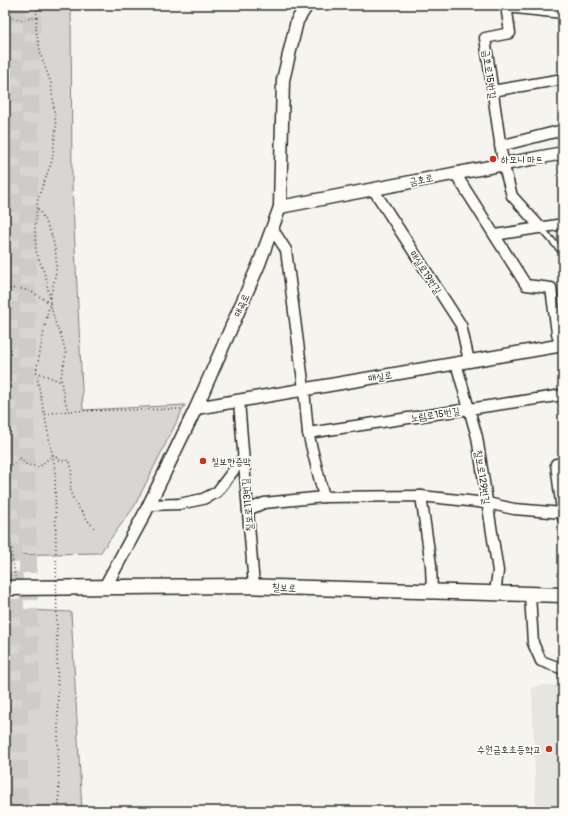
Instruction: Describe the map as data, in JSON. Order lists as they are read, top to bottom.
{
  "streets": {
    "main road": ["칠보로"],
    "street": [
      "금호로15번길",
      "금호로",
      "매실로19번길",
      "매곡로",
      "매실로",
      "노림로15번길",
      "칠보로129번길",
      "칠보로113번길"
    ]
  },
  "crossings": [
    ["금호로15번길", "금호로"],
    ["금호로", "매실로19번길"],
    ["금호로", "매곡로"],
    ["매실로19번길", "매실로"],
    ["매곡로", "매실로"],
    ["매곡로", "칠보로"],
    ["매실로", "칠보로129번길"],
    ["매실로", "칠보로113번길"],
    ["노림로15번길", "칠보로129번길"],
    ["칠보로129번길", "칠보로"],
    ["칠보로113번길", "칠보로"]
  ],
  "places": ["하모니 마트", "칠보한증막", "수원금호초등학교"]
}
